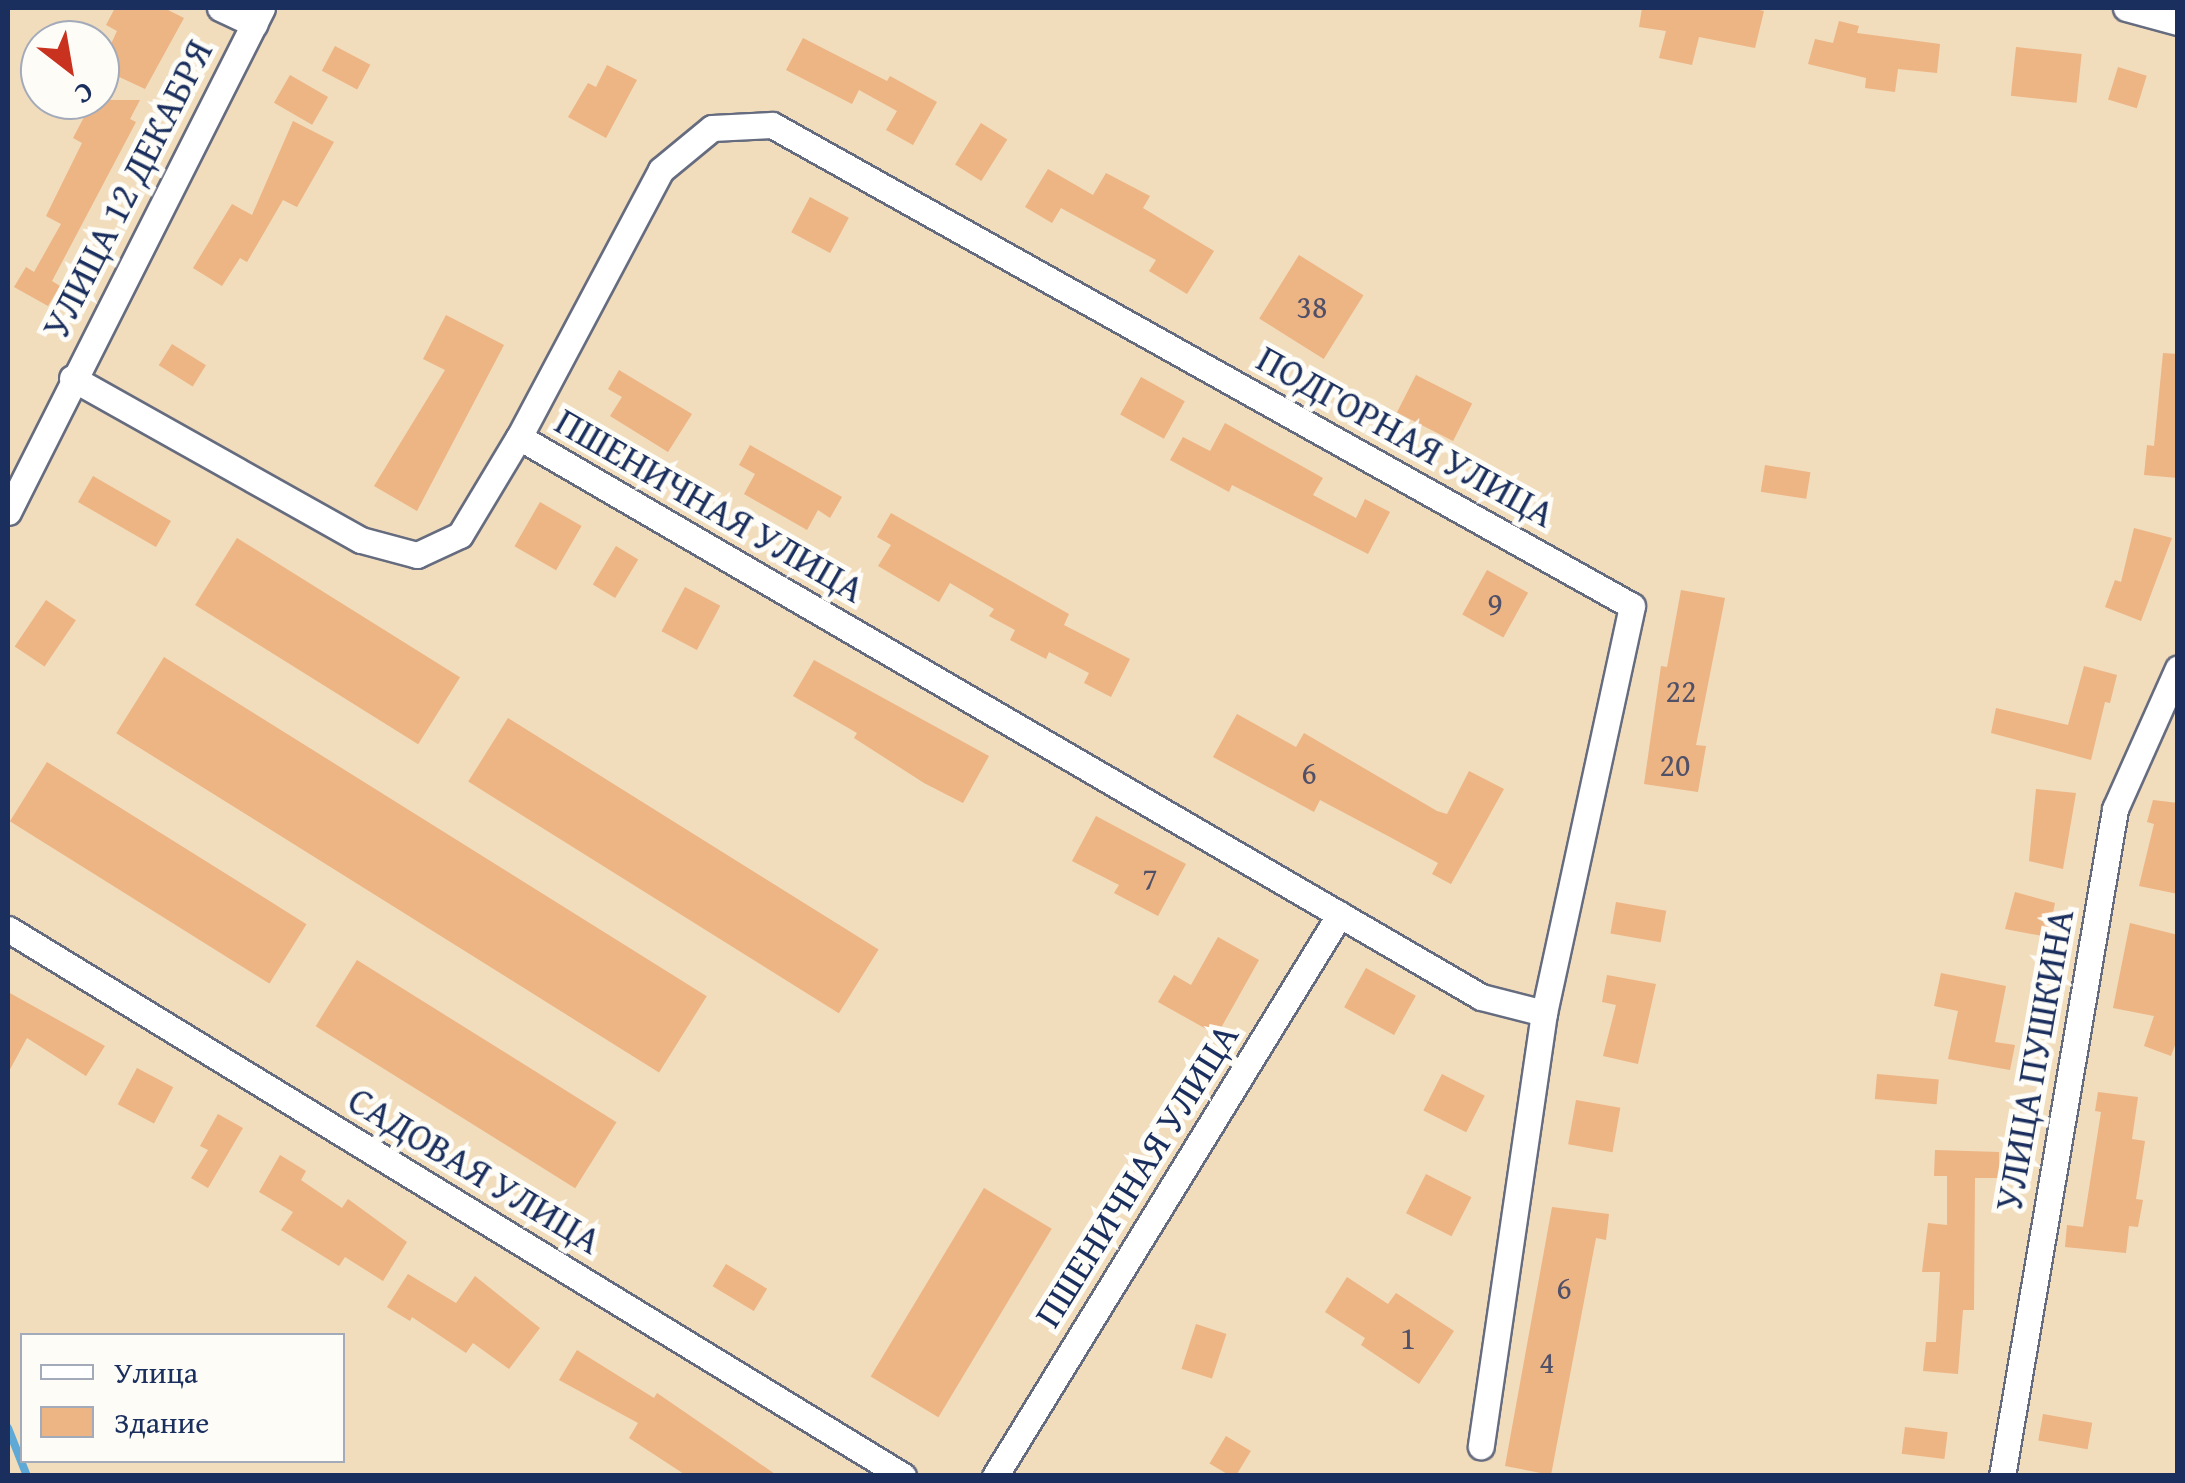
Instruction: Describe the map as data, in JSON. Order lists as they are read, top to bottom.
{
  "streets": {
    "street": [
      "УЛИЦА 12 ДЕКАБРЯ",
      "ПОДГОРНАЯ УЛИЦА",
      "ПШЕНИЧНАЯ УЛИЦА",
      "УЛИЦА ПУШКИНА",
      "САДОВАЯ УЛИЦА"
    ]
  },
  "crossings": [
    ["УЛИЦА 12 ДЕКАБРЯ", "ПШЕНИЧНАЯ УЛИЦА"],
    ["ПОДГОРНАЯ УЛИЦА", "ПШЕНИЧНАЯ УЛИЦА"]
  ],
  "house_numbers": [
    "38",
    "9",
    "22",
    "20",
    "6",
    "7",
    "6",
    "1",
    "4"
  ],
  "legend": ["Улица", "Здание"],
  "north": "bottom right"
}
